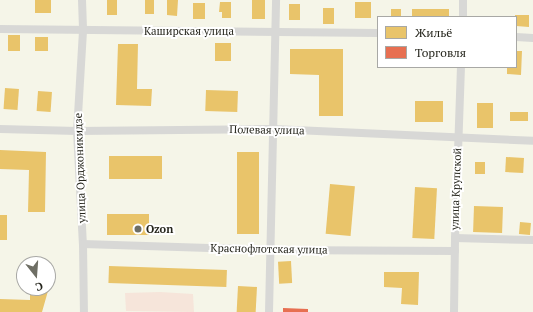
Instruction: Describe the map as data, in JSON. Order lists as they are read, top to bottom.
{
  "streets": {
    "street": [
      "Каширская улица",
      "Полевая улица",
      "улица Орджоникидзе",
      "улица Крупской",
      "Краснофлотская улица"
    ]
  },
  "crossings": [
    ["Каширская улица", "улица Орджоникидзе"],
    ["Полевая улица", "улица Орджоникидзе"],
    ["Полевая улица", "улица Крупской"],
    ["улица Орджоникидзе", "Краснофлотская улица"],
    ["улица Крупской", "Краснофлотская улица"]
  ],
  "places": ["Ozon"],
  "legend": ["Жильё", "Торговля"],
  "north": "bottom"
}
